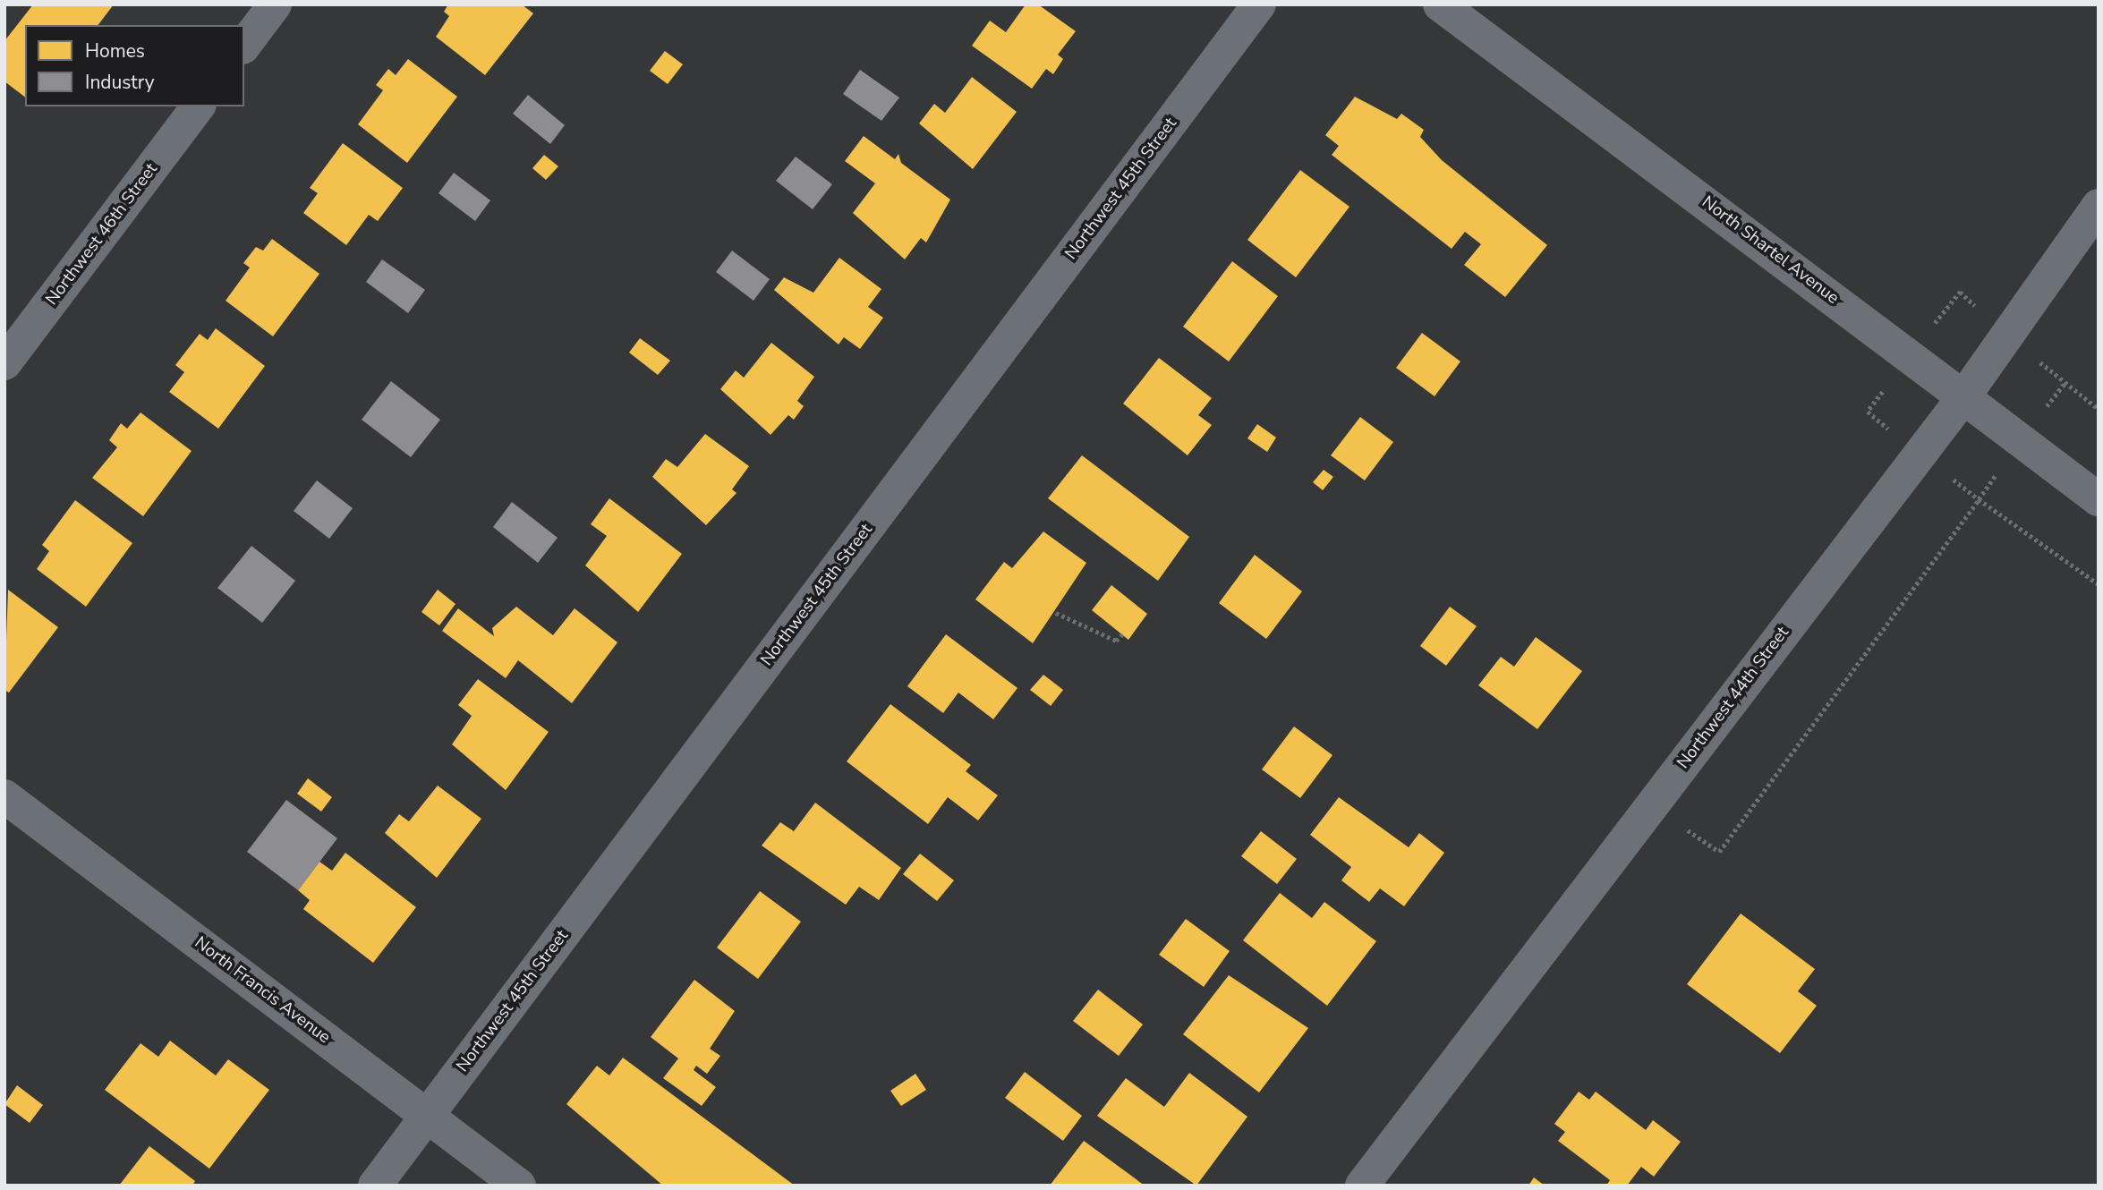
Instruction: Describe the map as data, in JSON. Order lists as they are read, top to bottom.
{
  "streets": {
    "street": [
      "Northwest 45th Street",
      "Northwest 46th Street",
      "North Shartel Avenue",
      "Northwest 44th Street",
      "North Francis Avenue"
    ]
  },
  "crossings": [
    ["Northwest 45th Street", "North Francis Avenue"],
    ["North Shartel Avenue", "Northwest 44th Street"]
  ],
  "legend": ["Homes", "Industry"]
}
